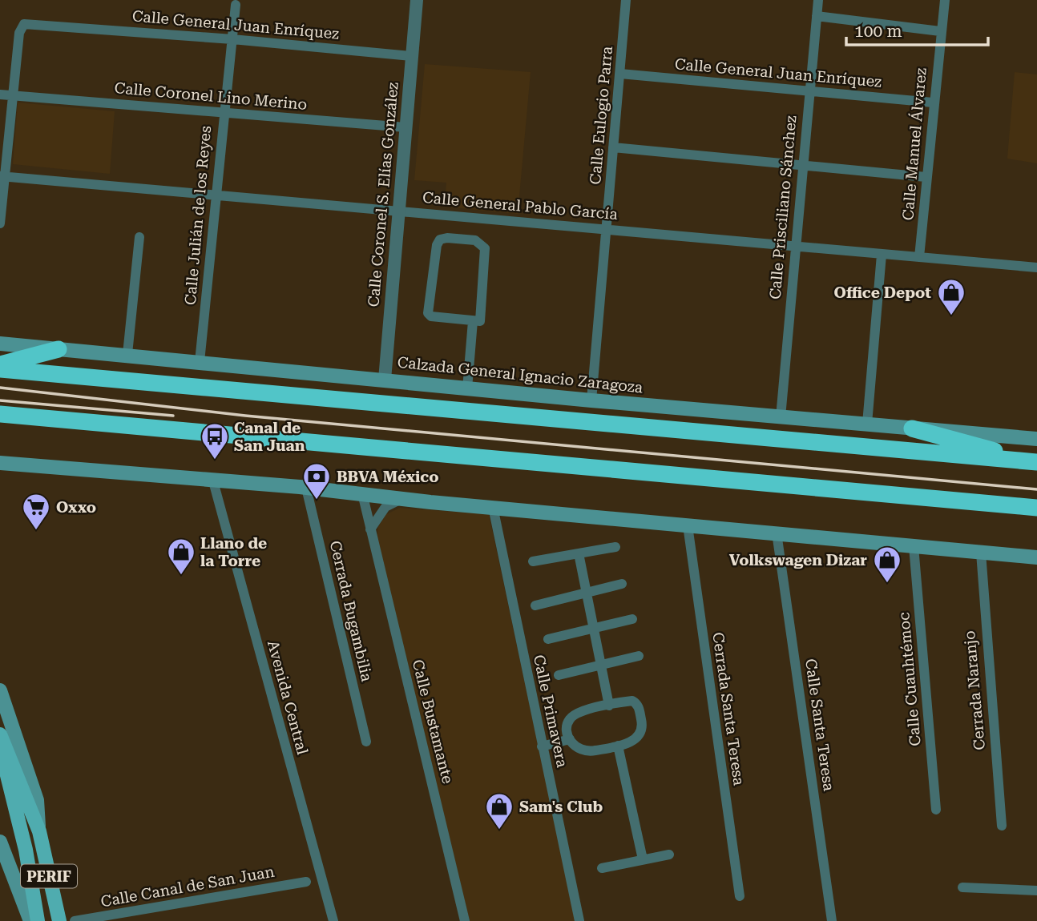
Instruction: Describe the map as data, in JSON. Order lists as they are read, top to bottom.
{
  "streets": {
    "main road": ["Calzada General Ignacio Zaragoza", "PERIF"],
    "street": [
      "Calle General Juan Enríquez",
      "Calle Coronel Lino Merino",
      "Calle Eulogio Parra",
      "Calle Manuel Álvarez",
      "Calle Coronel S. Elías González",
      "Calle General Pablo García",
      "Calle Prisciliano Sánchez",
      "Calle Julián de los Reyes",
      "Cerrada Bugambilia",
      "Calle Cuauhtémoc",
      "Cerrada Naranjo",
      "Avenida Central",
      "Cerrada Santa Teresa",
      "Calle Primavera",
      "Calle Bustamante",
      "Calle Santa Teresa",
      "Calle Canal de San Juan"
    ]
  },
  "crossings": [
    ["Calle General Juan Enríquez", "Calle Coronel Lino Merino"],
    ["Calle General Juan Enríquez", "Calle Eulogio Parra"],
    ["Calle General Juan Enríquez", "Calle Manuel Álvarez"],
    ["Calle General Juan Enríquez", "Calle Coronel S. Elías González"],
    ["Calle General Juan Enríquez", "Calle Prisciliano Sánchez"],
    ["Calle General Juan Enríquez", "Calle Julián de los Reyes"],
    ["Calle Coronel Lino Merino", "Calle Coronel S. Elías González"],
    ["Calle Coronel Lino Merino", "Calle Julián de los Reyes"],
    ["Calle Eulogio Parra", "Calle General Pablo García"],
    ["Calle Eulogio Parra", "Calzada General Ignacio Zaragoza"],
    ["Calle Manuel Álvarez", "Calle General Pablo García"],
    ["Calle Coronel S. Elías González", "Calle General Pablo García"],
    ["Calle Coronel S. Elías González", "Calzada General Ignacio Zaragoza"],
    ["Calle General Pablo García", "Calle Prisciliano Sánchez"],
    ["Calle General Pablo García", "Calle Julián de los Reyes"],
    ["Calle Prisciliano Sánchez", "Calzada General Ignacio Zaragoza"],
    ["Calle Julián de los Reyes", "Calzada General Ignacio Zaragoza"]
  ],
  "places": {
    "shop": [
      "Office Depot",
      "Llano de la Torre",
      "Volkswagen Dizar",
      "Sam's Club"
    ],
    "bus stop": ["Canal de San Juan"],
    "bank": ["BBVA México"],
    "supermarket": ["Oxxo"]
  },
  "scale_bar": "100 m"
}
